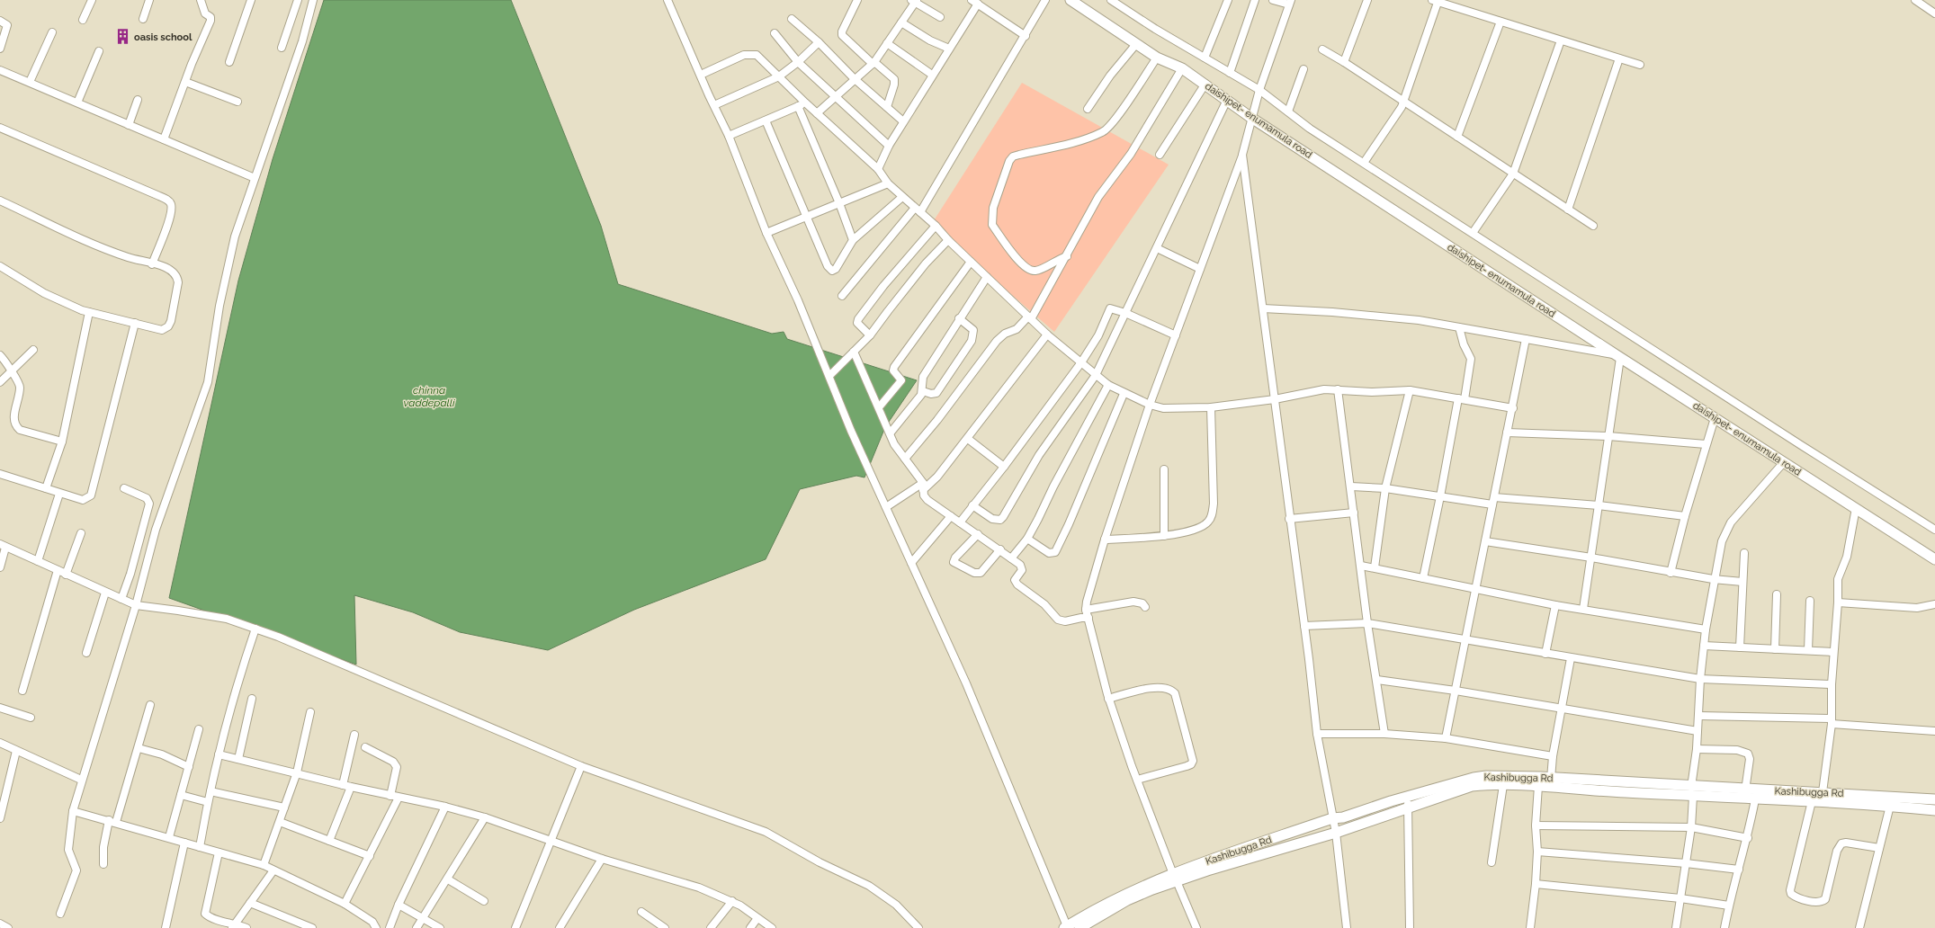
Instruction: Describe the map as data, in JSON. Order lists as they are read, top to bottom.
{
  "streets": {
    "main road": ["daishipet- enumamula road", "Kashibugga Rd"]
  },
  "water": ["chinna vaddepalli"],
  "places": {
    "building": ["oasis school"]
  }
}
